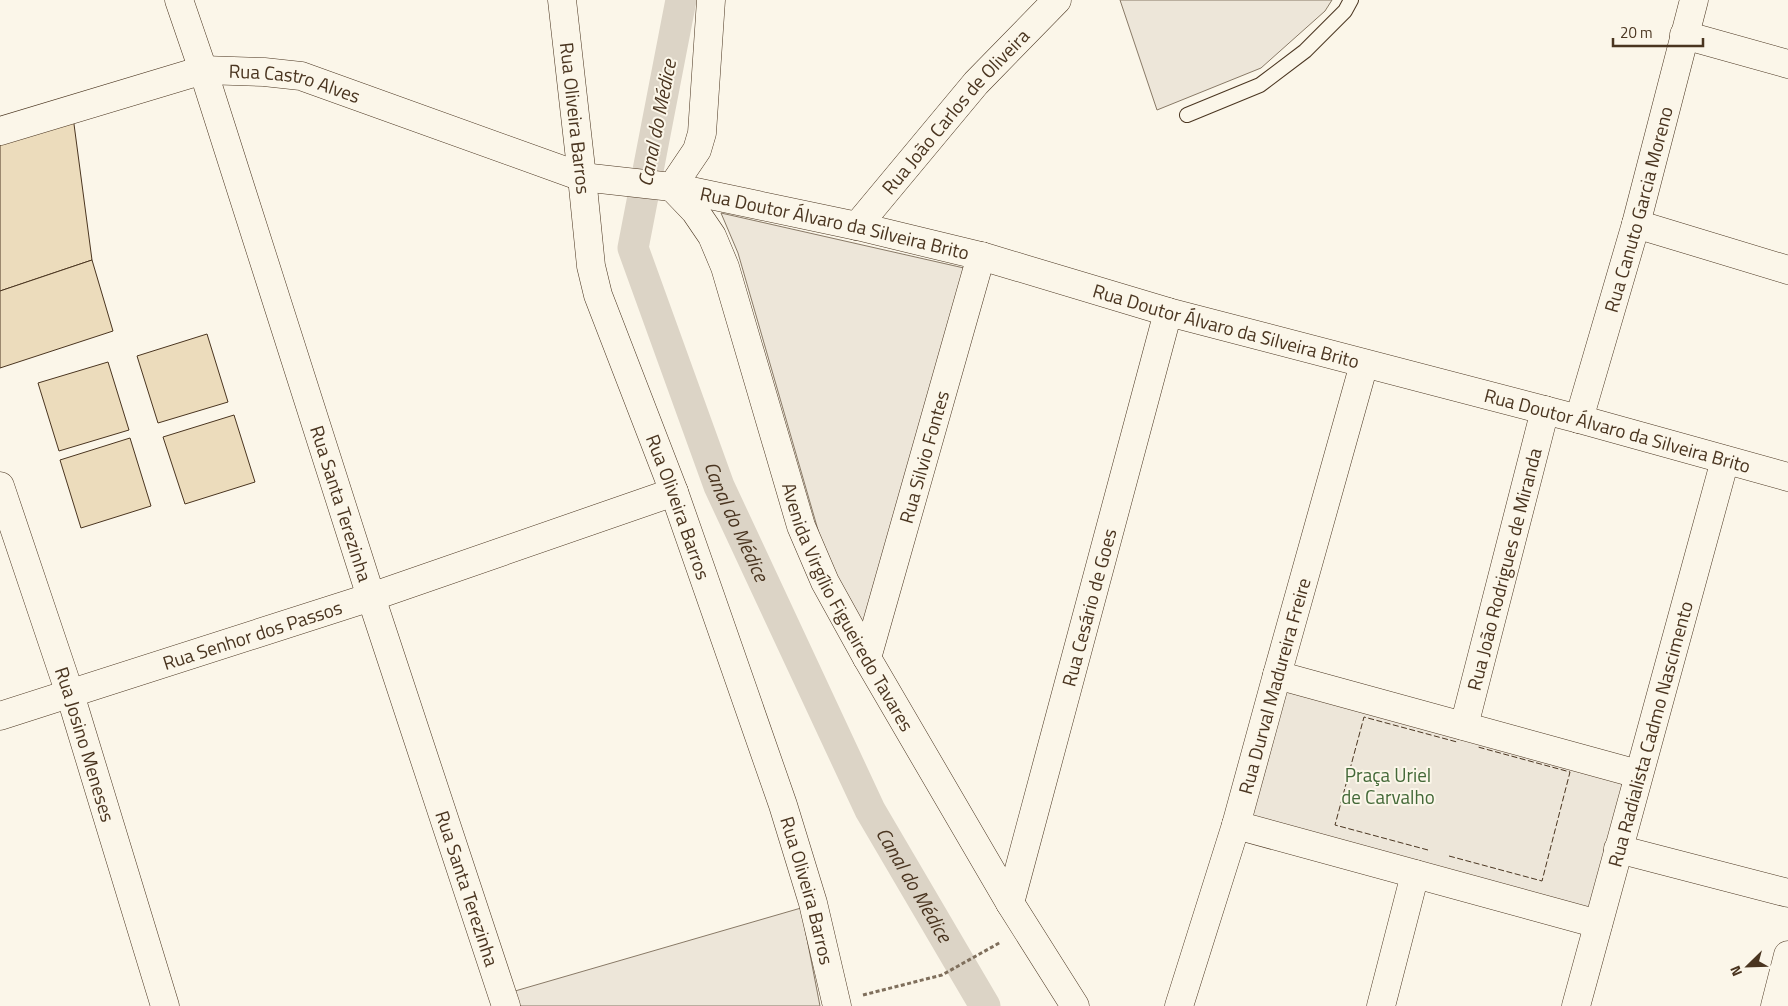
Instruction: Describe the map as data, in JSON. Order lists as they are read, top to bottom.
{
  "streets": {
    "street": [
      "Rua Castro Alves",
      "Rua João Carlos de Oliveira",
      "Rua Oliveira Barros",
      "Rua Canuto Garcia Moreno",
      "Rua Doutor Álvaro da Silveira Brito",
      "Rua Silvio Fontes",
      "Rua Santa Terezinha",
      "Rua João Rodrigues de Miranda",
      "Avenida Virgílio Figueiredo Tavares",
      "Rua Cesário de Goes",
      "Rua Senhor dos Passos",
      "Rua Durval Madureira Freire",
      "Rua Radialista Cadmo Nascimento",
      "Rua Josino Meneses"
    ]
  },
  "crossings": [
    ["Rua Castro Alves", "Rua Oliveira Barros"],
    ["Rua Castro Alves", "Rua Doutor Álvaro da Silveira Brito"],
    ["Rua Castro Alves", "Rua Santa Terezinha"],
    ["Rua Castro Alves", "Avenida Virgílio Figueiredo Tavares"],
    ["Rua João Carlos de Oliveira", "Rua Doutor Álvaro da Silveira Brito"],
    ["Rua Oliveira Barros", "Rua Senhor dos Passos"],
    ["Rua Canuto Garcia Moreno", "Rua Doutor Álvaro da Silveira Brito"],
    ["Rua Doutor Álvaro da Silveira Brito", "Rua Silvio Fontes"],
    ["Rua Doutor Álvaro da Silveira Brito", "Rua João Rodrigues de Miranda"],
    ["Rua Doutor Álvaro da Silveira Brito", "Avenida Virgílio Figueiredo Tavares"],
    ["Rua Doutor Álvaro da Silveira Brito", "Rua Cesário de Goes"],
    ["Rua Doutor Álvaro da Silveira Brito", "Rua Durval Madureira Freire"],
    ["Rua Doutor Álvaro da Silveira Brito", "Rua Radialista Cadmo Nascimento"],
    ["Rua Silvio Fontes", "Avenida Virgílio Figueiredo Tavares"],
    ["Rua Santa Terezinha", "Rua Senhor dos Passos"],
    ["Avenida Virgílio Figueiredo Tavares", "Rua Cesário de Goes"],
    ["Rua Senhor dos Passos", "Rua Josino Meneses"]
  ],
  "water": ["Canal do Médice"],
  "parks": ["Praça Uriel de Carvalho"],
  "scale_bar": "20 m",
  "north": "bottom left"
}
